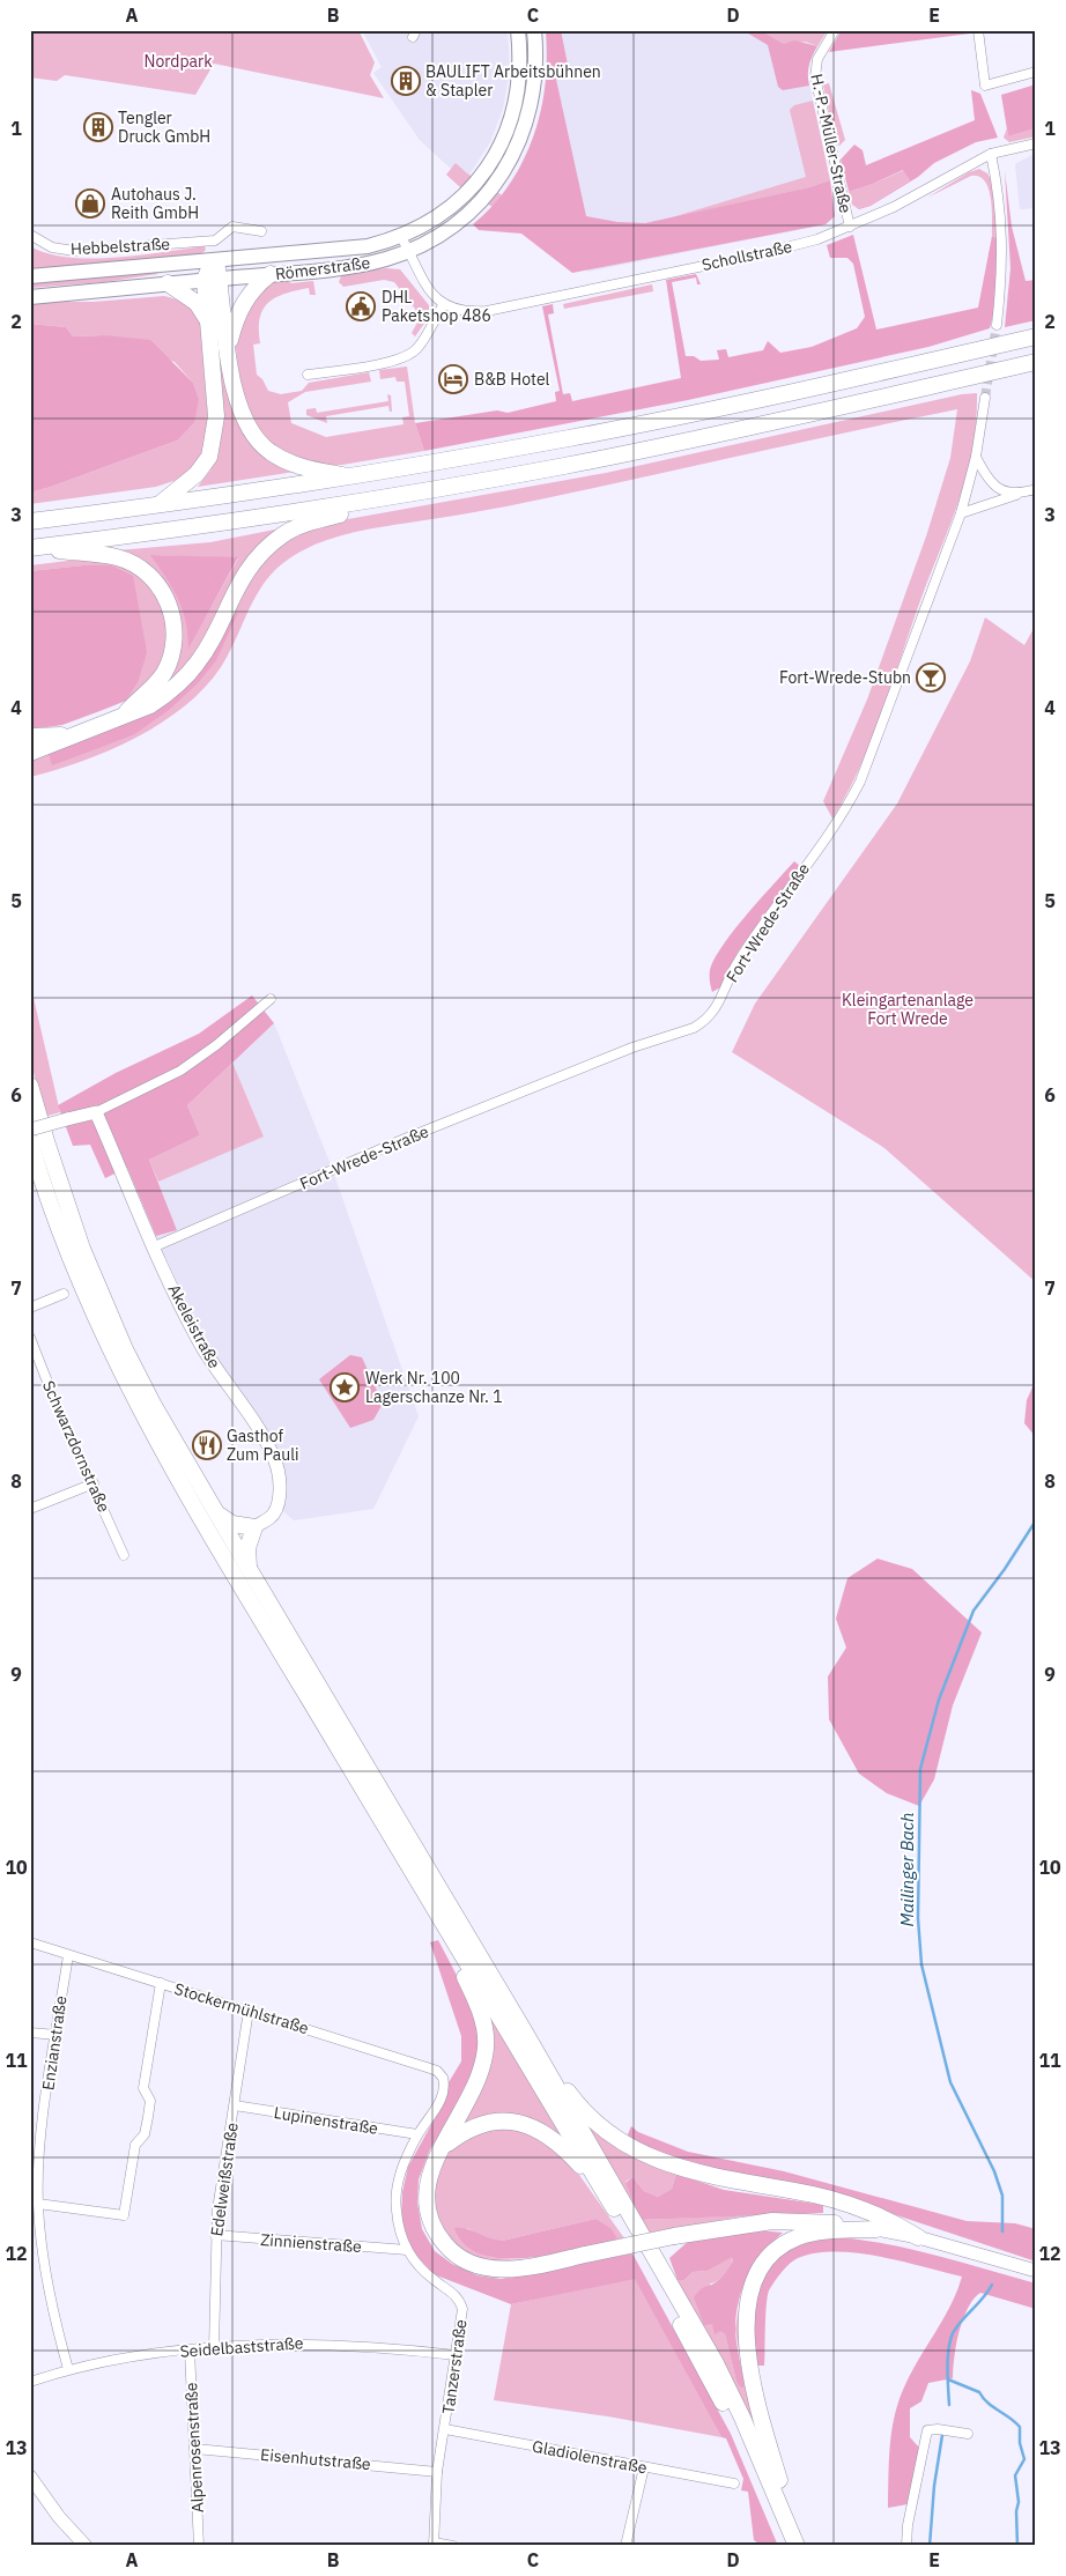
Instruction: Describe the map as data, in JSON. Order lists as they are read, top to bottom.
{
  "streets": {
    "main road": ["Römerstraße"],
    "street": [
      "H.-P.-Müller-Straße",
      "Hebbelstraße",
      "Schollstraße",
      "Fort-Wrede-Straße",
      "Akeleistraße",
      "Schwarzdornstraße",
      "Stockermühlstraße",
      "Enzianstraße",
      "Lupinenstraße",
      "Edelweißstraße",
      "Zinnienstraße",
      "Seidelbaststraße",
      "Tanzerstraße",
      "Alpenrosenstraße",
      "Gladiolenstraße",
      "Eisenhutstraße"
    ]
  },
  "crossings": [
    ["H.-P.-Müller-Straße", "Schollstraße"],
    ["Fort-Wrede-Straße", "Akeleistraße"],
    ["Stockermühlstraße", "Enzianstraße"],
    ["Stockermühlstraße", "Edelweißstraße"],
    ["Stockermühlstraße", "Tanzerstraße"],
    ["Enzianstraße", "Seidelbaststraße"],
    ["Lupinenstraße", "Edelweißstraße"],
    ["Lupinenstraße", "Tanzerstraße"],
    ["Edelweißstraße", "Zinnienstraße"],
    ["Edelweißstraße", "Seidelbaststraße"],
    ["Zinnienstraße", "Tanzerstraße"],
    ["Seidelbaststraße", "Tanzerstraße"],
    ["Seidelbaststraße", "Alpenrosenstraße"],
    ["Tanzerstraße", "Gladiolenstraße"],
    ["Tanzerstraße", "Eisenhutstraße"],
    ["Alpenrosenstraße", "Eisenhutstraße"]
  ],
  "water": ["Mailinger Bach"],
  "parks": ["Nordpark", "Kleingartenanlage Fort Wrede"],
  "places": {
    "building": ["BAULIFT Arbeitsbühnen & Stapler", "Tengler Druck GmbH"],
    "shop": ["Autohaus J. Reith GmbH"],
    "public building": ["DHL Paketshop 486"],
    "hotel": ["B&B Hotel"],
    "bar": ["Fort-Wrede-Stubn"],
    "place": ["Werk Nr. 100 Lagerschanze Nr. 1"],
    "restaurant": ["Gasthof Zum Pauli"]
  },
  "grid": {
    "columns": [
      "A",
      "B",
      "C",
      "D",
      "E"
    ],
    "rows": [
      "1",
      "2",
      "3",
      "4",
      "5",
      "6",
      "7",
      "8",
      "9",
      "10",
      "11",
      "12",
      "13"
    ]
  }
}
